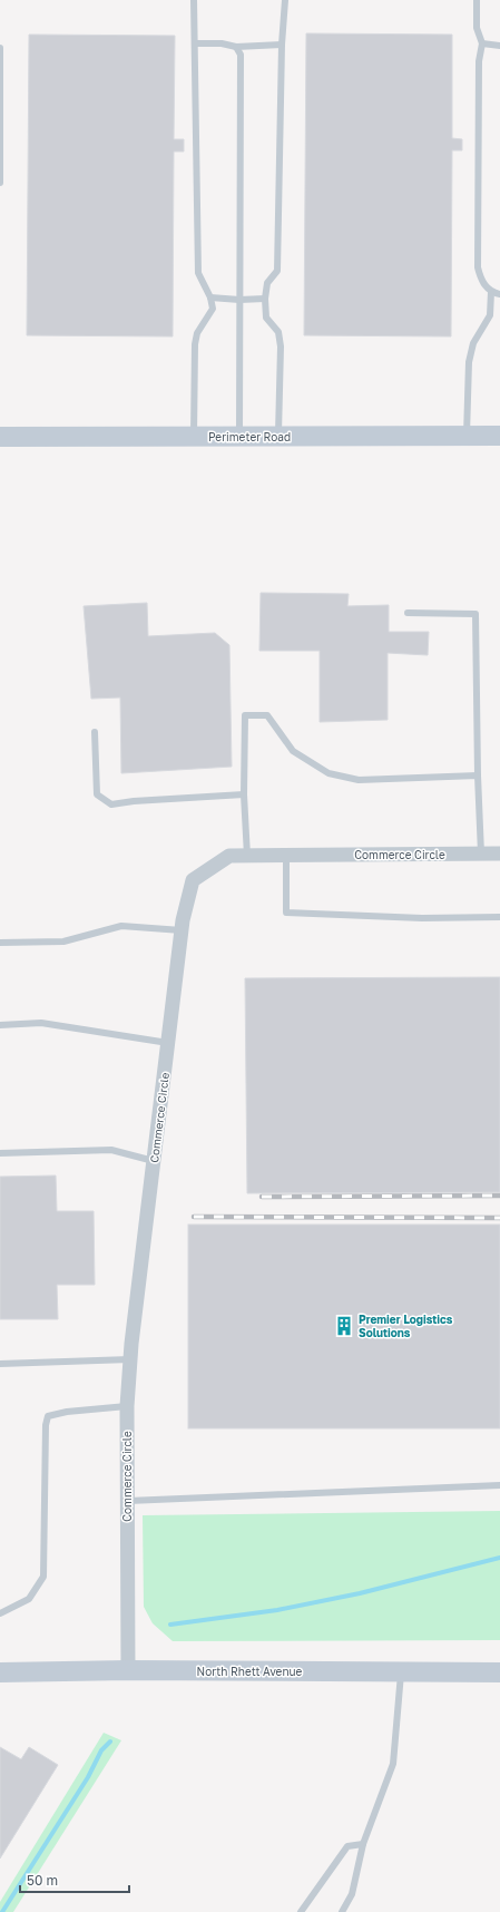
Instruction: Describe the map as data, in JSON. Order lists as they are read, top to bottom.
{
  "streets": {
    "street": ["Perimeter Road", "Commerce Circle", "North Rhett Avenue"]
  },
  "crossings": [
    ["Commerce Circle", "North Rhett Avenue"]
  ],
  "places": {
    "building": ["Premier Logistics Solutions"]
  },
  "scale_bar": "50 m"
}
